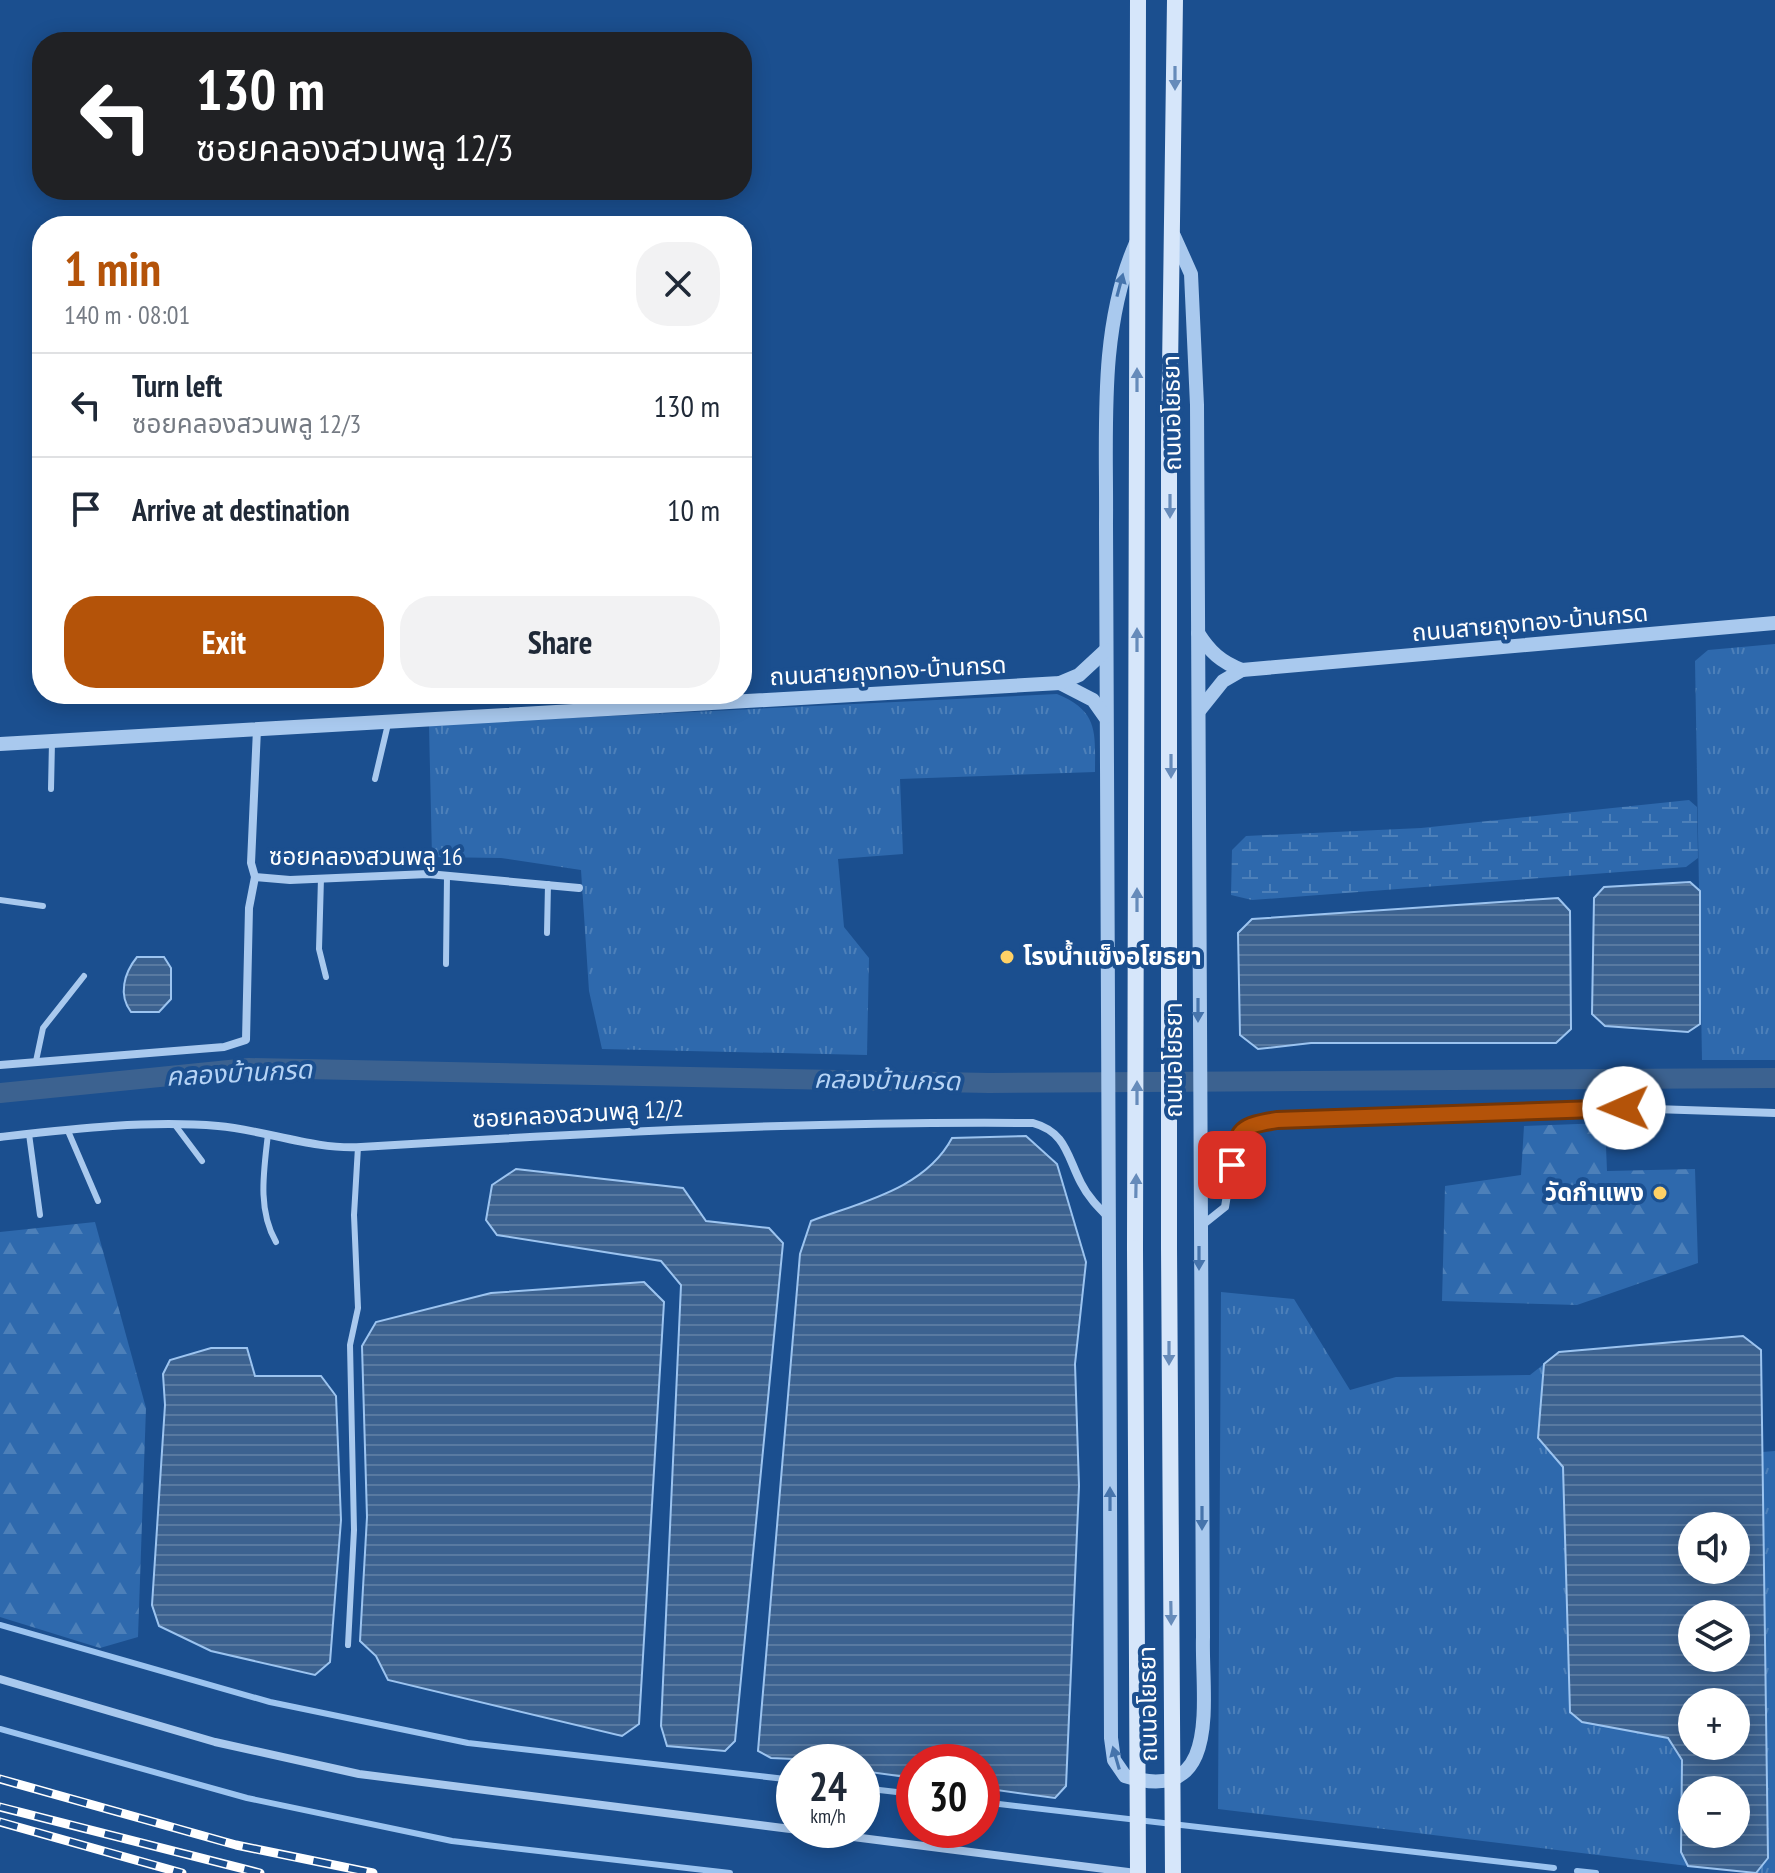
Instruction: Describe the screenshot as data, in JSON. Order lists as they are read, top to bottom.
{
  "streets": {
    "main road": ["ถนนอโยธยา"],
    "street": ["ถนนสายถุงทอง-บ้านกรด", "ซอยคลองสวนพลู 16", "ซอยคลองสวนพลู 12/2"]
  },
  "crossings": [
    ["ถนนอโยธยา", "ถนนสายถุงทอง-บ้านกรด"],
    ["ถนนอโยธยา", "ซอยคลองสวนพลู 12/2"],
    ["ถนนสายถุงทอง-บ้านกรด", "ซอยคลองสวนพลู 16"]
  ],
  "water": ["คลองบ้านกรด"],
  "places": ["โรงน้ำแข็งอโยธยา", "วัดกำแพง"],
  "page": {
    "turn": ["130 m", "ซอยคลองสวนพลู 12/3"],
    "heading": ["1 min", "140 m · 08:01"],
    "list": [
      {
        "name": "Turn left",
        "note": "ซอยคลองสวนพลู 12/3",
        "value": "130 m"
      },
      {
        "name": "Arrive at destination",
        "value": "10 m"
      }
    ],
    "buttons": ["Exit", "Share"],
    "map_buttons": ["+", "−"],
    "speed": "24 km/h",
    "limit": "30"
  }
}
